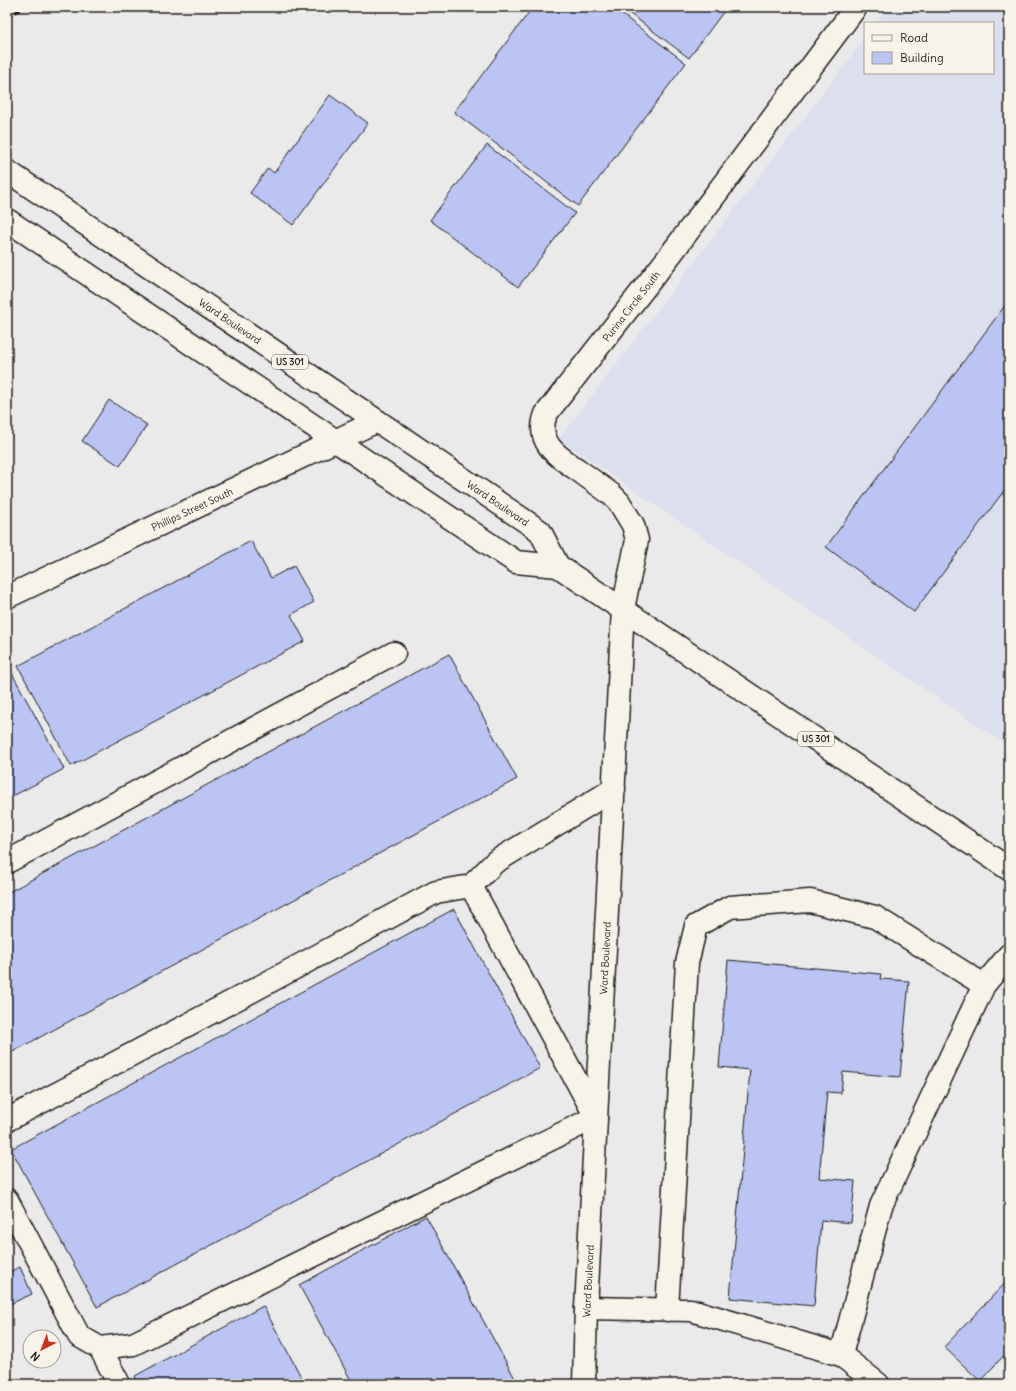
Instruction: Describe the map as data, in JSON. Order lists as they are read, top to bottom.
{
  "streets": {
    "main road": [
      "Purina Circle South",
      "Ward Boulevard",
      "US 301",
      "Phillips Street South"
    ]
  },
  "crossings": [
    ["Purina Circle South", "Ward Boulevard"],
    ["Purina Circle South", "US 301"],
    ["Ward Boulevard", "US 301"],
    ["Ward Boulevard", "Phillips Street South"]
  ],
  "legend": ["Road", "Building"],
  "north": "bottom left"
}
